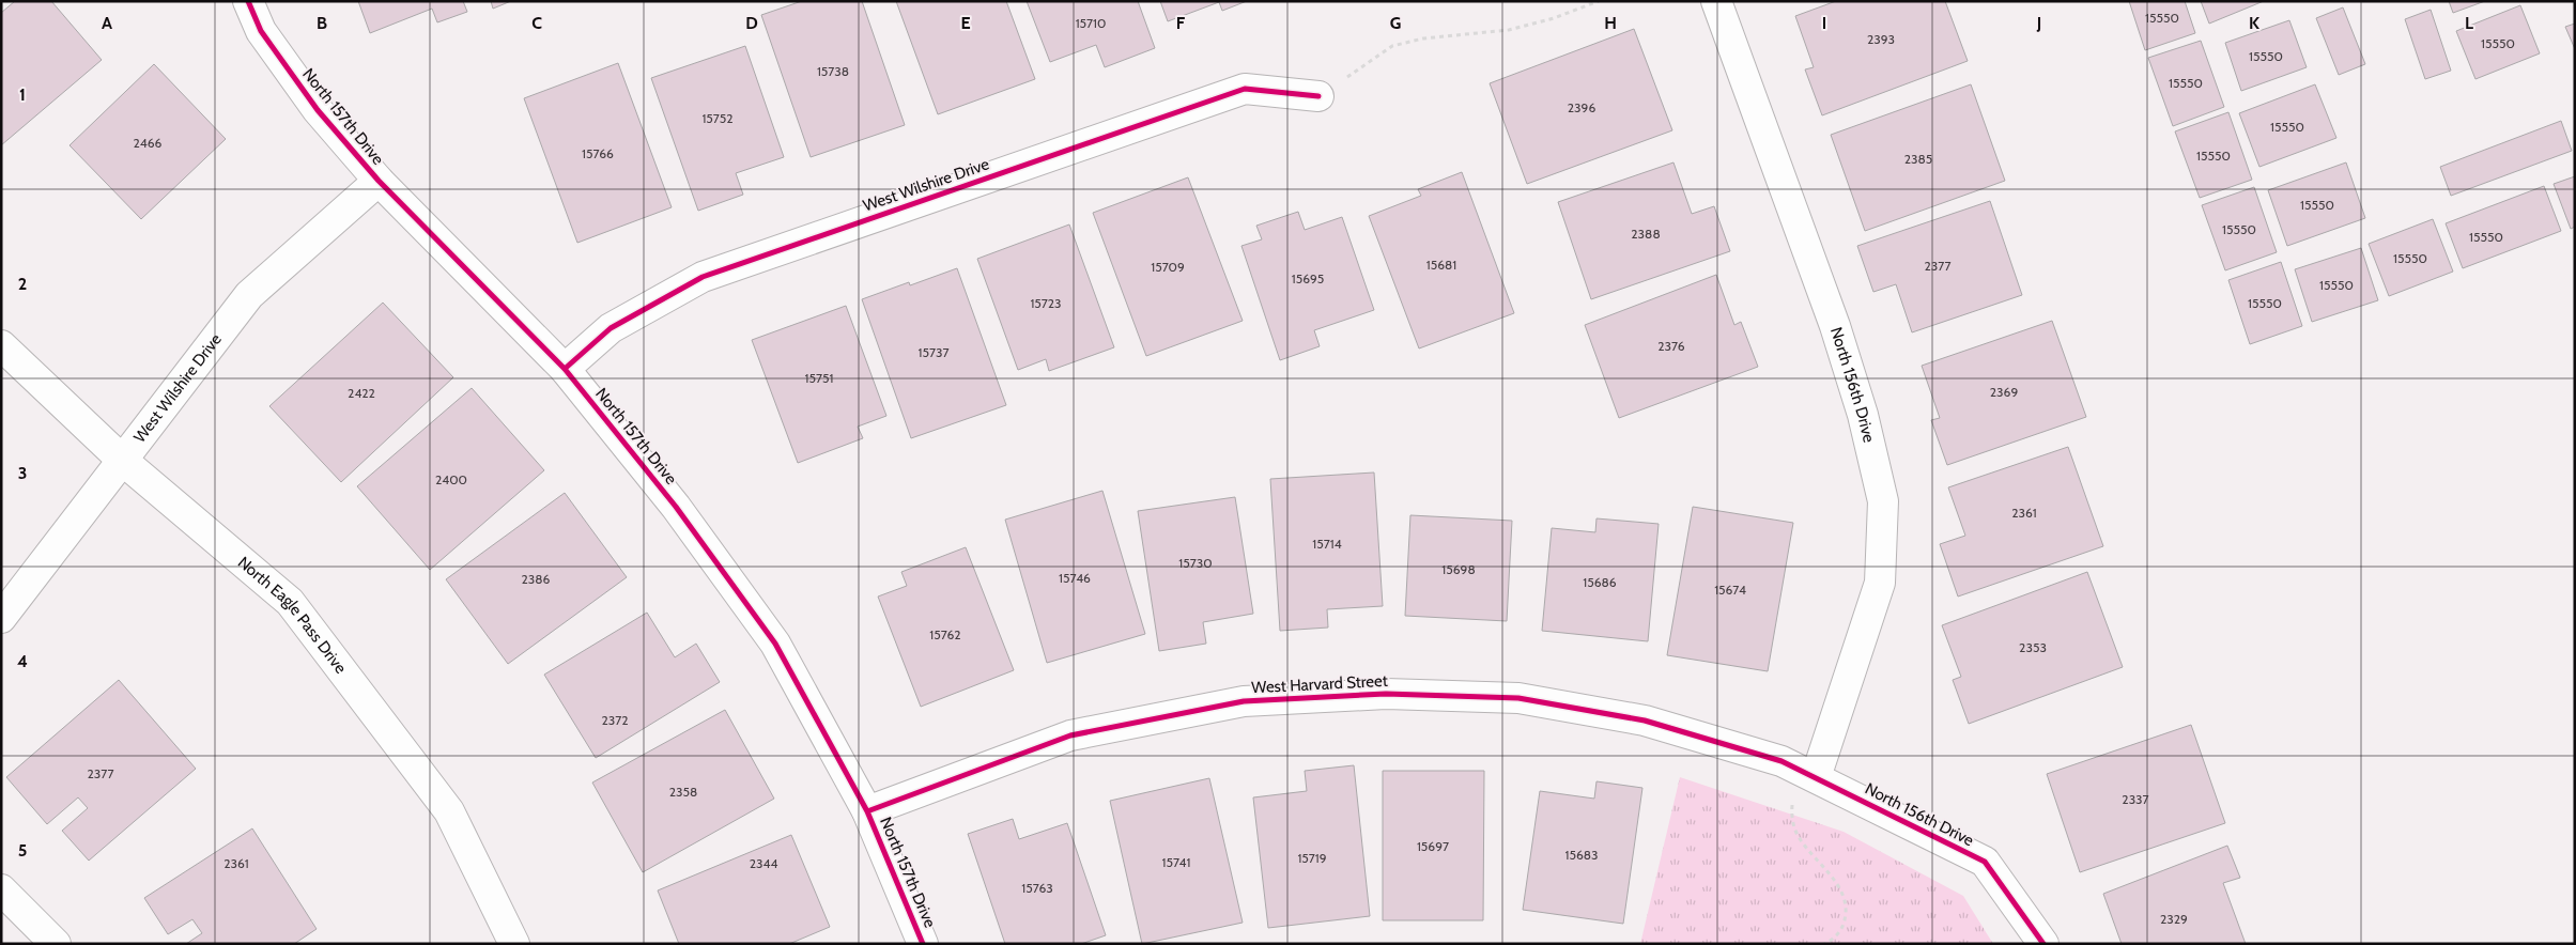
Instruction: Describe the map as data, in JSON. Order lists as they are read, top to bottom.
{
  "streets": {
    "street": [
      "North 157th Drive",
      "West Wilshire Drive",
      "North 156th Drive",
      "North Eagle Pass Drive",
      "West Harvard Street"
    ]
  },
  "crossings": [
    ["North 157th Drive", "West Wilshire Drive"],
    ["North 157th Drive", "West Harvard Street"],
    ["West Wilshire Drive", "North Eagle Pass Drive"],
    ["North 156th Drive", "West Harvard Street"]
  ],
  "house_numbers": [
    "15550",
    "15710",
    "2393",
    "15550",
    "15550",
    "15738",
    "15550",
    "2396",
    "15752",
    "15550",
    "2466",
    "15766",
    "15550",
    "2385",
    "15550",
    "15550",
    "2388",
    "15550",
    "15550",
    "15681",
    "2377",
    "15709",
    "15695",
    "15550",
    "15723",
    "15550",
    "2376",
    "15737",
    "15751",
    "2369",
    "2422",
    "2400",
    "2361",
    "15714",
    "15730",
    "15698",
    "15746",
    "2386",
    "15686",
    "15674",
    "15762",
    "2353",
    "2372",
    "2377",
    "2358",
    "2337",
    "15697",
    "15683",
    "15719",
    "15741",
    "2361",
    "2344",
    "15763",
    "2329"
  ],
  "grid": {
    "columns": [
      "A",
      "B",
      "C",
      "D",
      "E",
      "F",
      "G",
      "H",
      "I",
      "J",
      "K",
      "L"
    ],
    "rows": [
      "1",
      "2",
      "3",
      "4",
      "5"
    ]
  }
}
